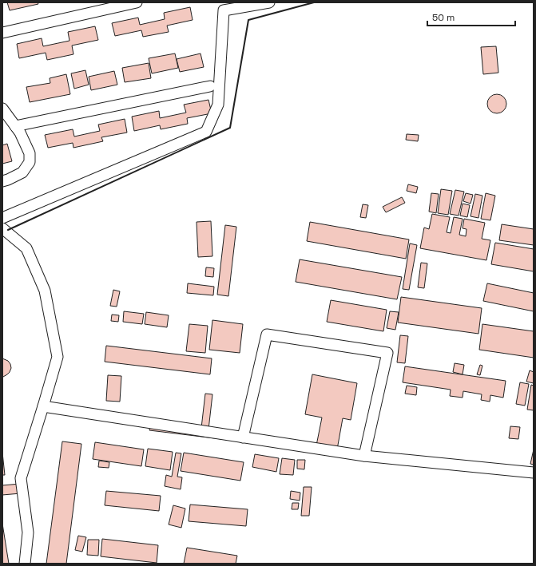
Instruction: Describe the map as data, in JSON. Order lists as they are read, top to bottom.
{
  "scale_bar": "50 m"
}
